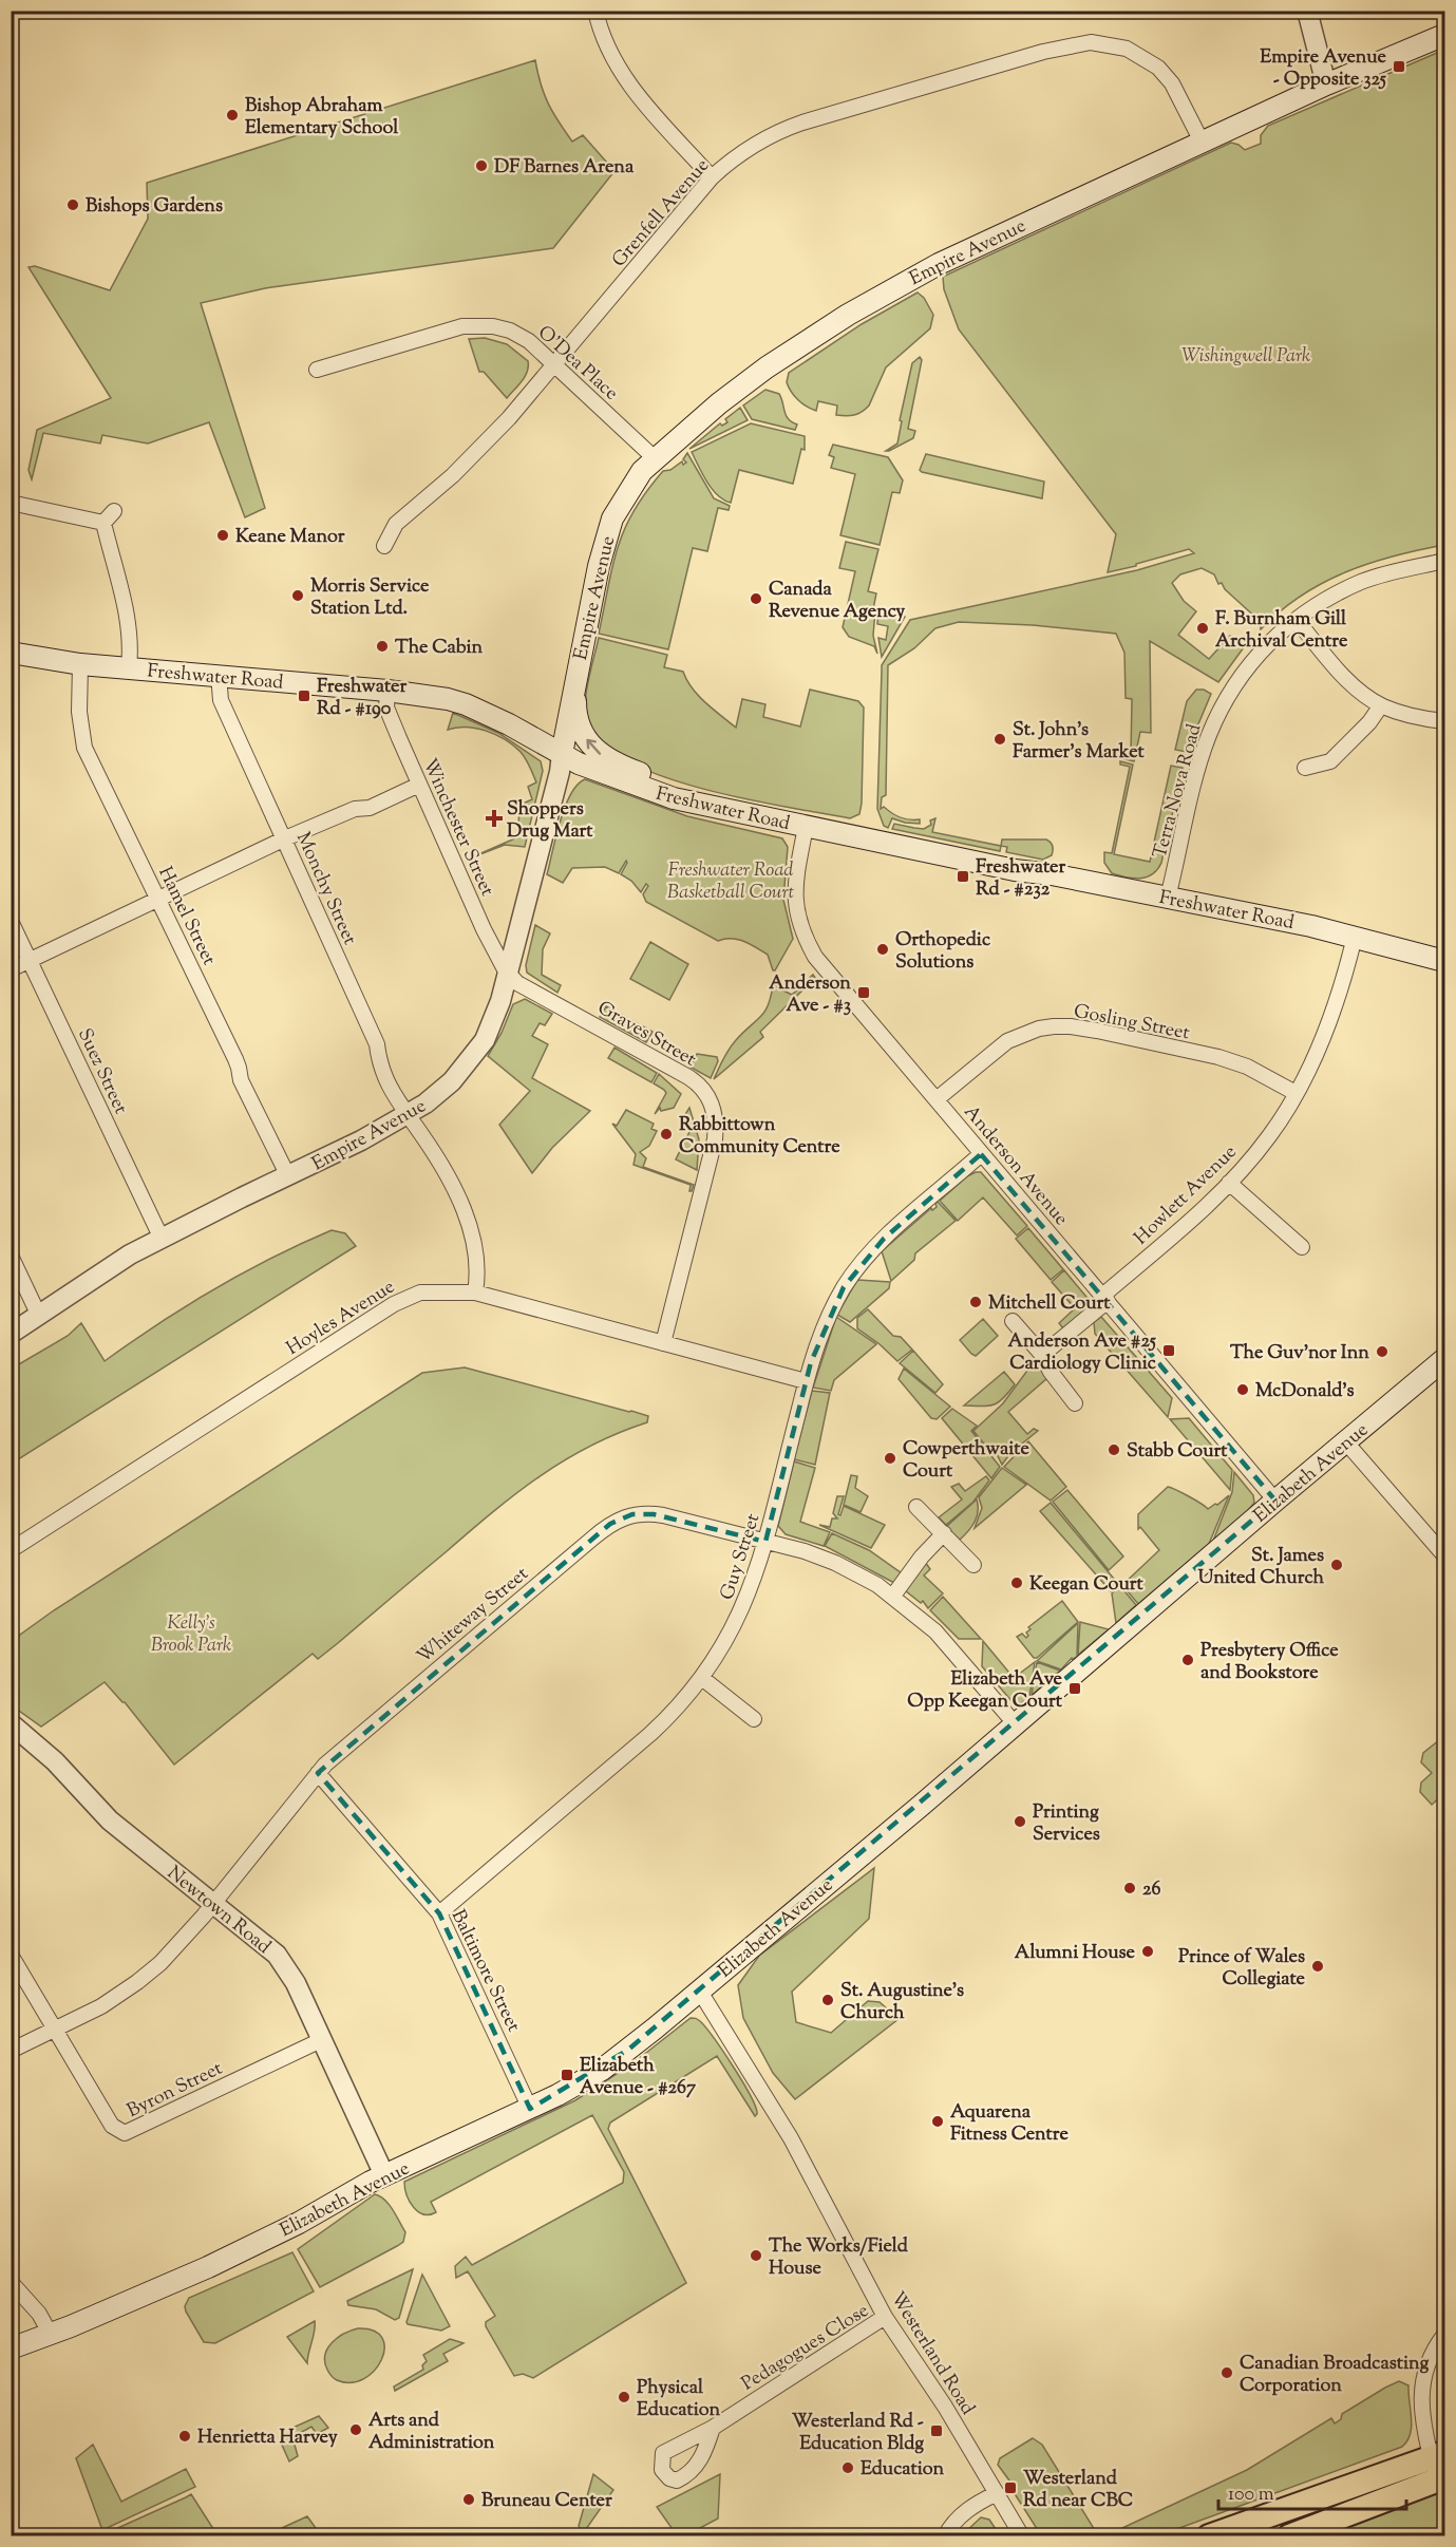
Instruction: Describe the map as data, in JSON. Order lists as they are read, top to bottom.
{
  "streets": {
    "main road": ["Empire Avenue", "Freshwater Road", "Elizabeth Avenue"],
    "street": [
      "Grenfell Avenue",
      "O'Dea Place",
      "Terra Nova Road",
      "Winchester Street",
      "Monchy Street",
      "Hamel Street",
      "Gosling Street",
      "Graves Street",
      "Suez Street",
      "Anderson Avenue",
      "Howlett Avenue",
      "Hoyles Avenue",
      "Guy Street",
      "Whiteway Street",
      "Newtown Road",
      "Baltimore Street",
      "Byron Street",
      "Pedagogues Close",
      "Westerland Road"
    ]
  },
  "crossings": [
    ["Grenfell Avenue", "Empire Avenue"],
    ["Grenfell Avenue", "O'Dea Place"],
    ["Empire Avenue", "O'Dea Place"],
    ["Empire Avenue", "Freshwater Road"],
    ["Empire Avenue", "Winchester Street"],
    ["Empire Avenue", "Monchy Street"],
    ["Empire Avenue", "Hamel Street"],
    ["Empire Avenue", "Graves Street"],
    ["Empire Avenue", "Suez Street"],
    ["Freshwater Road", "Terra Nova Road"],
    ["Freshwater Road", "Winchester Street"],
    ["Freshwater Road", "Monchy Street"],
    ["Freshwater Road", "Hamel Street"],
    ["Freshwater Road", "Anderson Avenue"],
    ["Freshwater Road", "Howlett Avenue"],
    ["Winchester Street", "Graves Street"],
    ["Monchy Street", "Hoyles Avenue"],
    ["Gosling Street", "Anderson Avenue"],
    ["Gosling Street", "Howlett Avenue"],
    ["Graves Street", "Hoyles Avenue"],
    ["Anderson Avenue", "Howlett Avenue"],
    ["Anderson Avenue", "Elizabeth Avenue"],
    ["Anderson Avenue", "Guy Street"],
    ["Hoyles Avenue", "Guy Street"],
    ["Elizabeth Avenue", "Whiteway Street"],
    ["Elizabeth Avenue", "Newtown Road"],
    ["Elizabeth Avenue", "Baltimore Street"],
    ["Elizabeth Avenue", "Westerland Road"],
    ["Guy Street", "Whiteway Street"],
    ["Guy Street", "Baltimore Street"],
    ["Whiteway Street", "Newtown Road"],
    ["Whiteway Street", "Baltimore Street"],
    ["Whiteway Street", "Byron Street"],
    ["Newtown Road", "Byron Street"],
    ["Pedagogues Close", "Westerland Road"]
  ],
  "parks": ["Wishingwell Park", "Freshwater Road Basketball Court", "Kelly's Brook Park"],
  "places": {
    "transit": [
      "Empire Avenue - Opposite 325",
      "Freshwater Rd - #190",
      "Freshwater Rd - #232",
      "Anderson Ave - #3",
      "Anderson Ave #25 Cardiology Clinic",
      "Elizabeth Ave Opp Keegan Court",
      "Elizabeth Avenue - #267",
      "Westerland Rd - Education Bldg",
      "Westerland Rd near CBC"
    ],
    "other": [
      "Bishop Abraham Elementary School",
      "DF Barnes Arena",
      "Bishops Gardens",
      "Keane Manor",
      "Morris Service Station Ltd.",
      "Canada Revenue Agency",
      "F. Burnham Gill Archival Centre",
      "The Cabin",
      "St. John's Farmer's Market",
      "Orthopedic Solutions",
      "Rabbittown Community Centre",
      "Mitchell Court",
      "The Guv'nor Inn",
      "McDonald's",
      "Stabb Court",
      "Cowperthwaite Court",
      "St. James United Church",
      "Keegan Court",
      "Presbytery Office and Bookstore",
      "Printing Services",
      "26",
      "Alumni House",
      "Prince of Wales Collegiate",
      "St. Augustine's Church",
      "Aquarena Fitness Centre",
      "The Works/Field House",
      "Canadian Broadcasting Corporation",
      "Physical Education",
      "Arts and Administration",
      "Henrietta Harvey",
      "Education",
      "Bruneau Center"
    ],
    "health": ["Shoppers Drug Mart"]
  },
  "scale_bar": "100 m"
}
